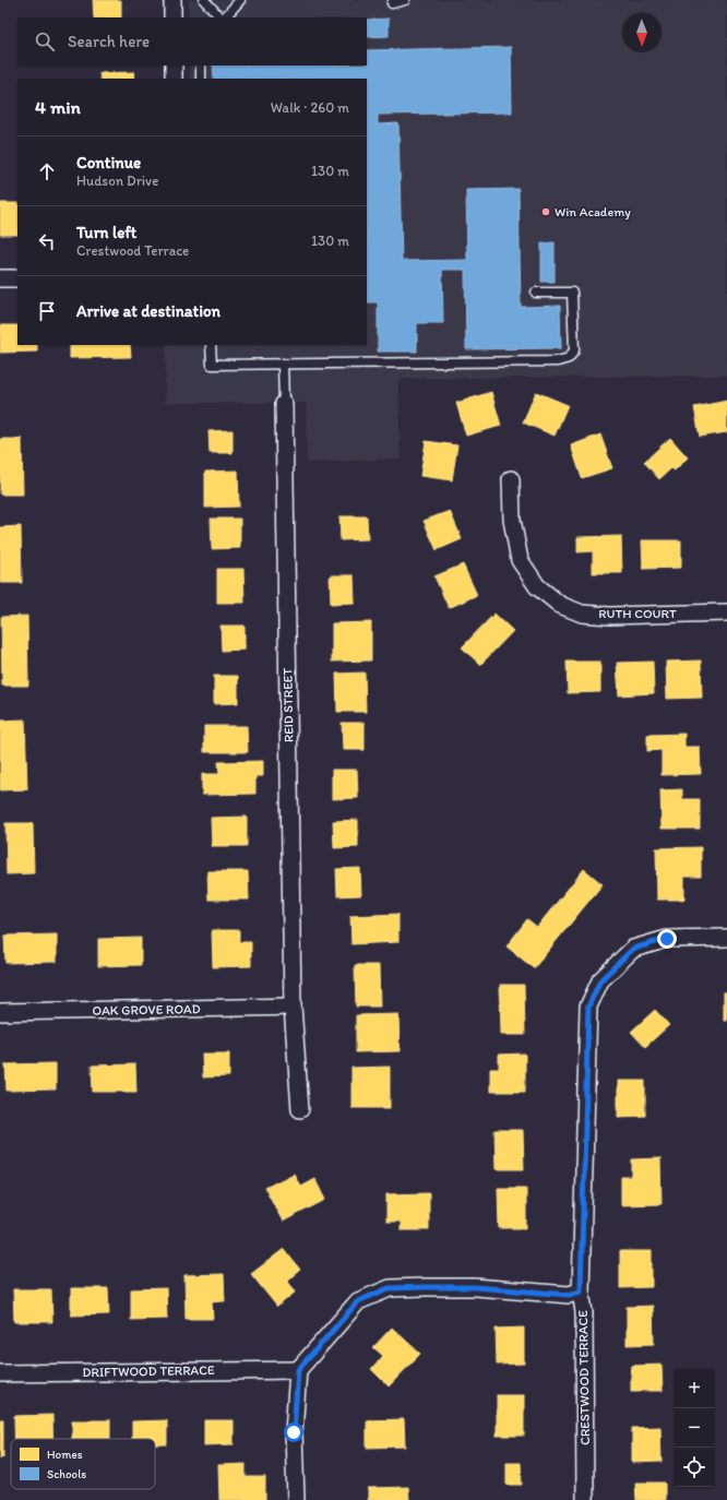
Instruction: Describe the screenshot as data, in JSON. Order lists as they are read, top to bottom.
{
  "streets": {
    "street": [
      "RUTH COURT",
      "REID STREET",
      "OAK GROVE ROAD",
      "DRIFTWOOD TERRACE",
      "CRESTWOOD TERRACE"
    ]
  },
  "crossings": [
    ["REID STREET", "OAK GROVE ROAD"]
  ],
  "places": ["Win Academy"],
  "legend": ["Homes", "Schools"],
  "north": "bottom",
  "page": {
    "search": "Search here",
    "heading": ["4 min", "Walk · 260 m"],
    "list": [
      ["Continue", "Hudson Drive", "130 m"],
      ["Turn left", "Crestwood Terrace", "130 m"],
      "Arrive at destination"
    ],
    "map_buttons": ["+", "−"]
  }
}
